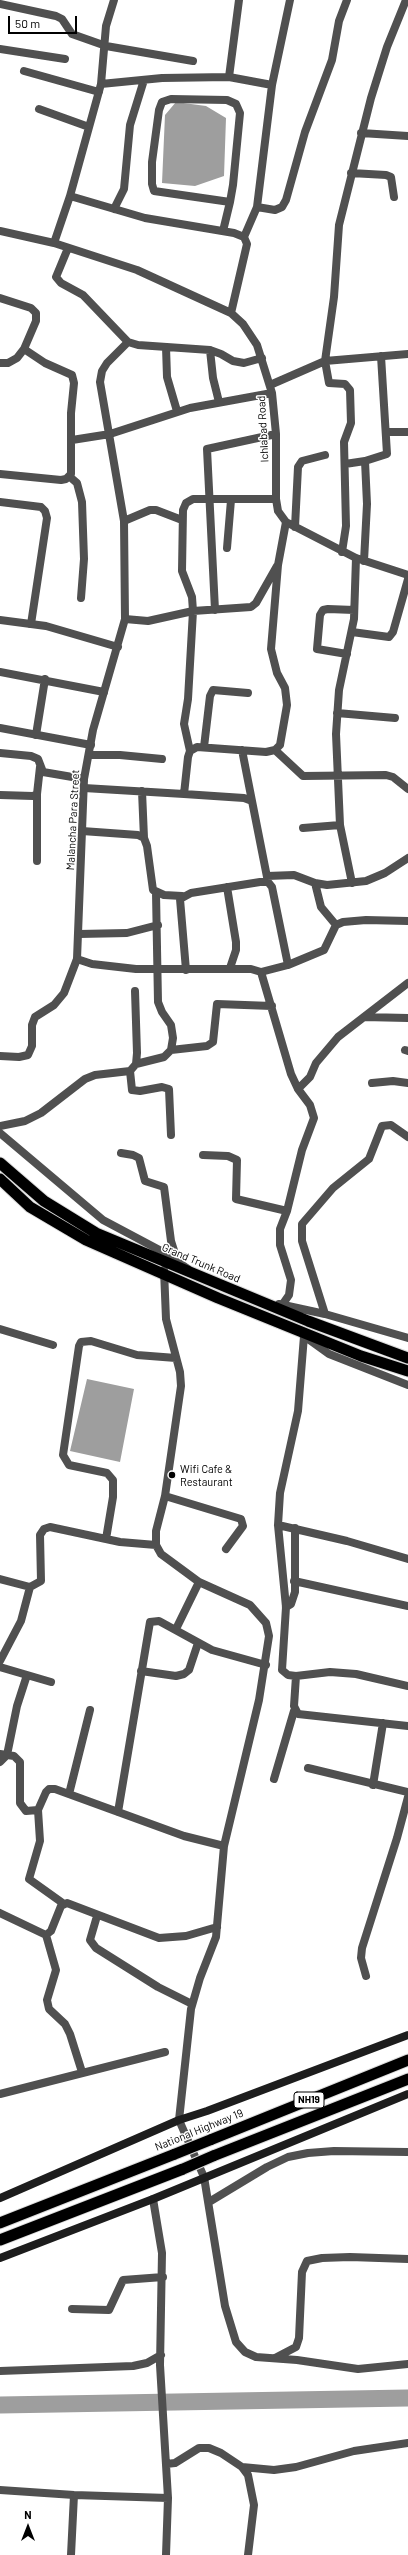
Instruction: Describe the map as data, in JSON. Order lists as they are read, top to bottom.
{
  "streets": {
    "highway": ["Grand Trunk Road", "NH19", "National Highway 19"],
    "street": ["Ichlabad Road", "Malancha Para Street"]
  },
  "places": ["Wifi Cafe & Restaurant"],
  "scale_bar": "50 m",
  "north": "top"
}
